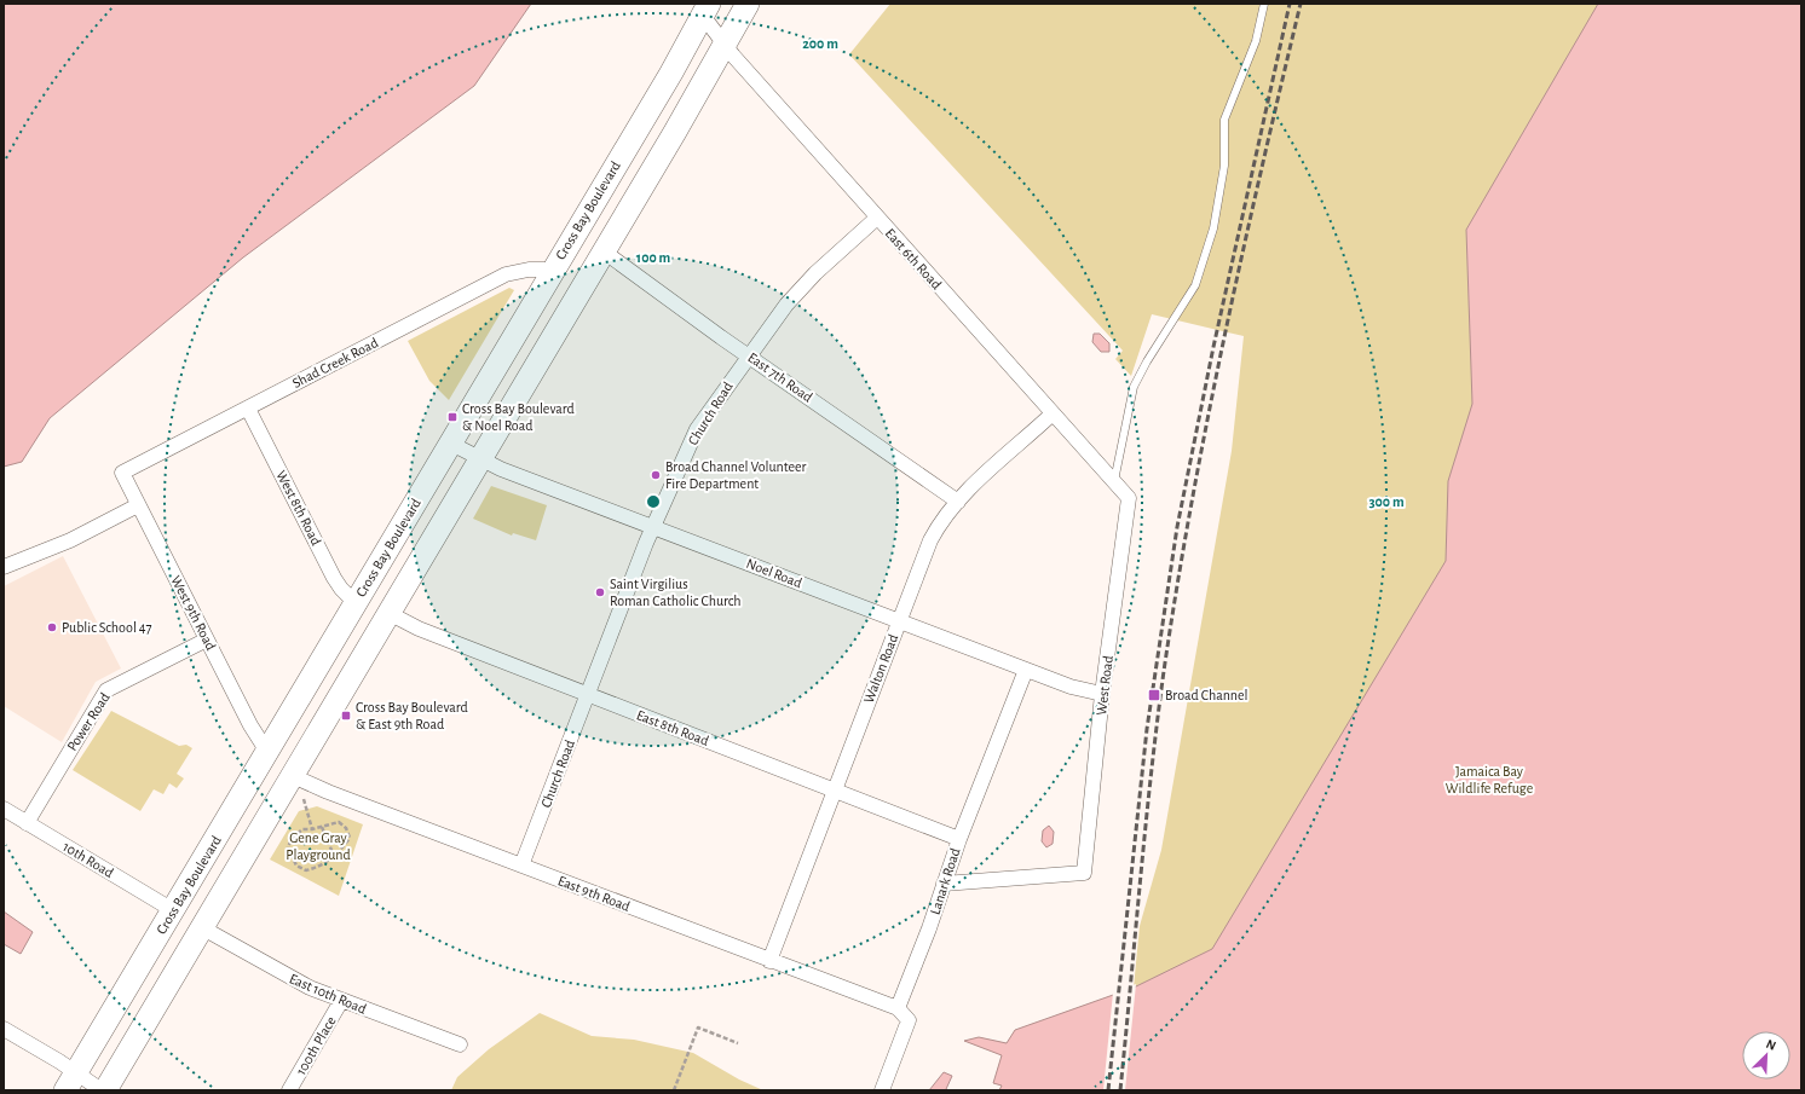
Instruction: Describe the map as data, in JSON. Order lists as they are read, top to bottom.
{
  "streets": {
    "main road": ["Cross Bay Boulevard"],
    "street": [
      "East 6th Road",
      "Shad Creek Road",
      "East 7th Road",
      "Church Road",
      "West 8th Road",
      "Noel Road",
      "West 9th Road",
      "Walton Road",
      "West Road",
      "Power Road",
      "East 8th Road",
      "10th Road",
      "Lanark Road",
      "East 9th Road",
      "East 10th Road",
      "100th Place"
    ]
  },
  "crossings": [
    ["Cross Bay Boulevard", "East 6th Road"],
    ["Cross Bay Boulevard", "Shad Creek Road"],
    ["Cross Bay Boulevard", "West 8th Road"],
    ["Cross Bay Boulevard", "Noel Road"],
    ["Cross Bay Boulevard", "West 9th Road"],
    ["Cross Bay Boulevard", "10th Road"],
    ["East 6th Road", "Church Road"],
    ["East 6th Road", "Walton Road"],
    ["East 6th Road", "West Road"],
    ["Shad Creek Road", "West 8th Road"],
    ["Shad Creek Road", "West 9th Road"],
    ["East 7th Road", "Church Road"],
    ["East 7th Road", "Walton Road"],
    ["Church Road", "Noel Road"],
    ["Church Road", "East 8th Road"],
    ["Church Road", "East 9th Road"],
    ["Noel Road", "Walton Road"],
    ["Noel Road", "West Road"],
    ["Noel Road", "Lanark Road"],
    ["West 9th Road", "Power Road"],
    ["Walton Road", "East 8th Road"],
    ["Walton Road", "East 9th Road"],
    ["West Road", "Lanark Road"],
    ["Power Road", "10th Road"],
    ["East 8th Road", "Lanark Road"],
    ["Lanark Road", "East 9th Road"],
    ["East 10th Road", "100th Place"]
  ],
  "parks": ["Jamaica Bay Wildlife Refuge", "Gene Gray Playground"],
  "places": {
    "transit": ["Cross Bay Boulevard & Noel Road", "Broad Channel", "Cross Bay Boulevard & East 9th Road"],
    "other": ["Broad Channel Volunteer Fire Department", "Saint Virgilius Roman Catholic Church", "Public School 47"]
  },
  "north": "top right",
  "rings": ["200 m", "100 m", "300 m"]
}
